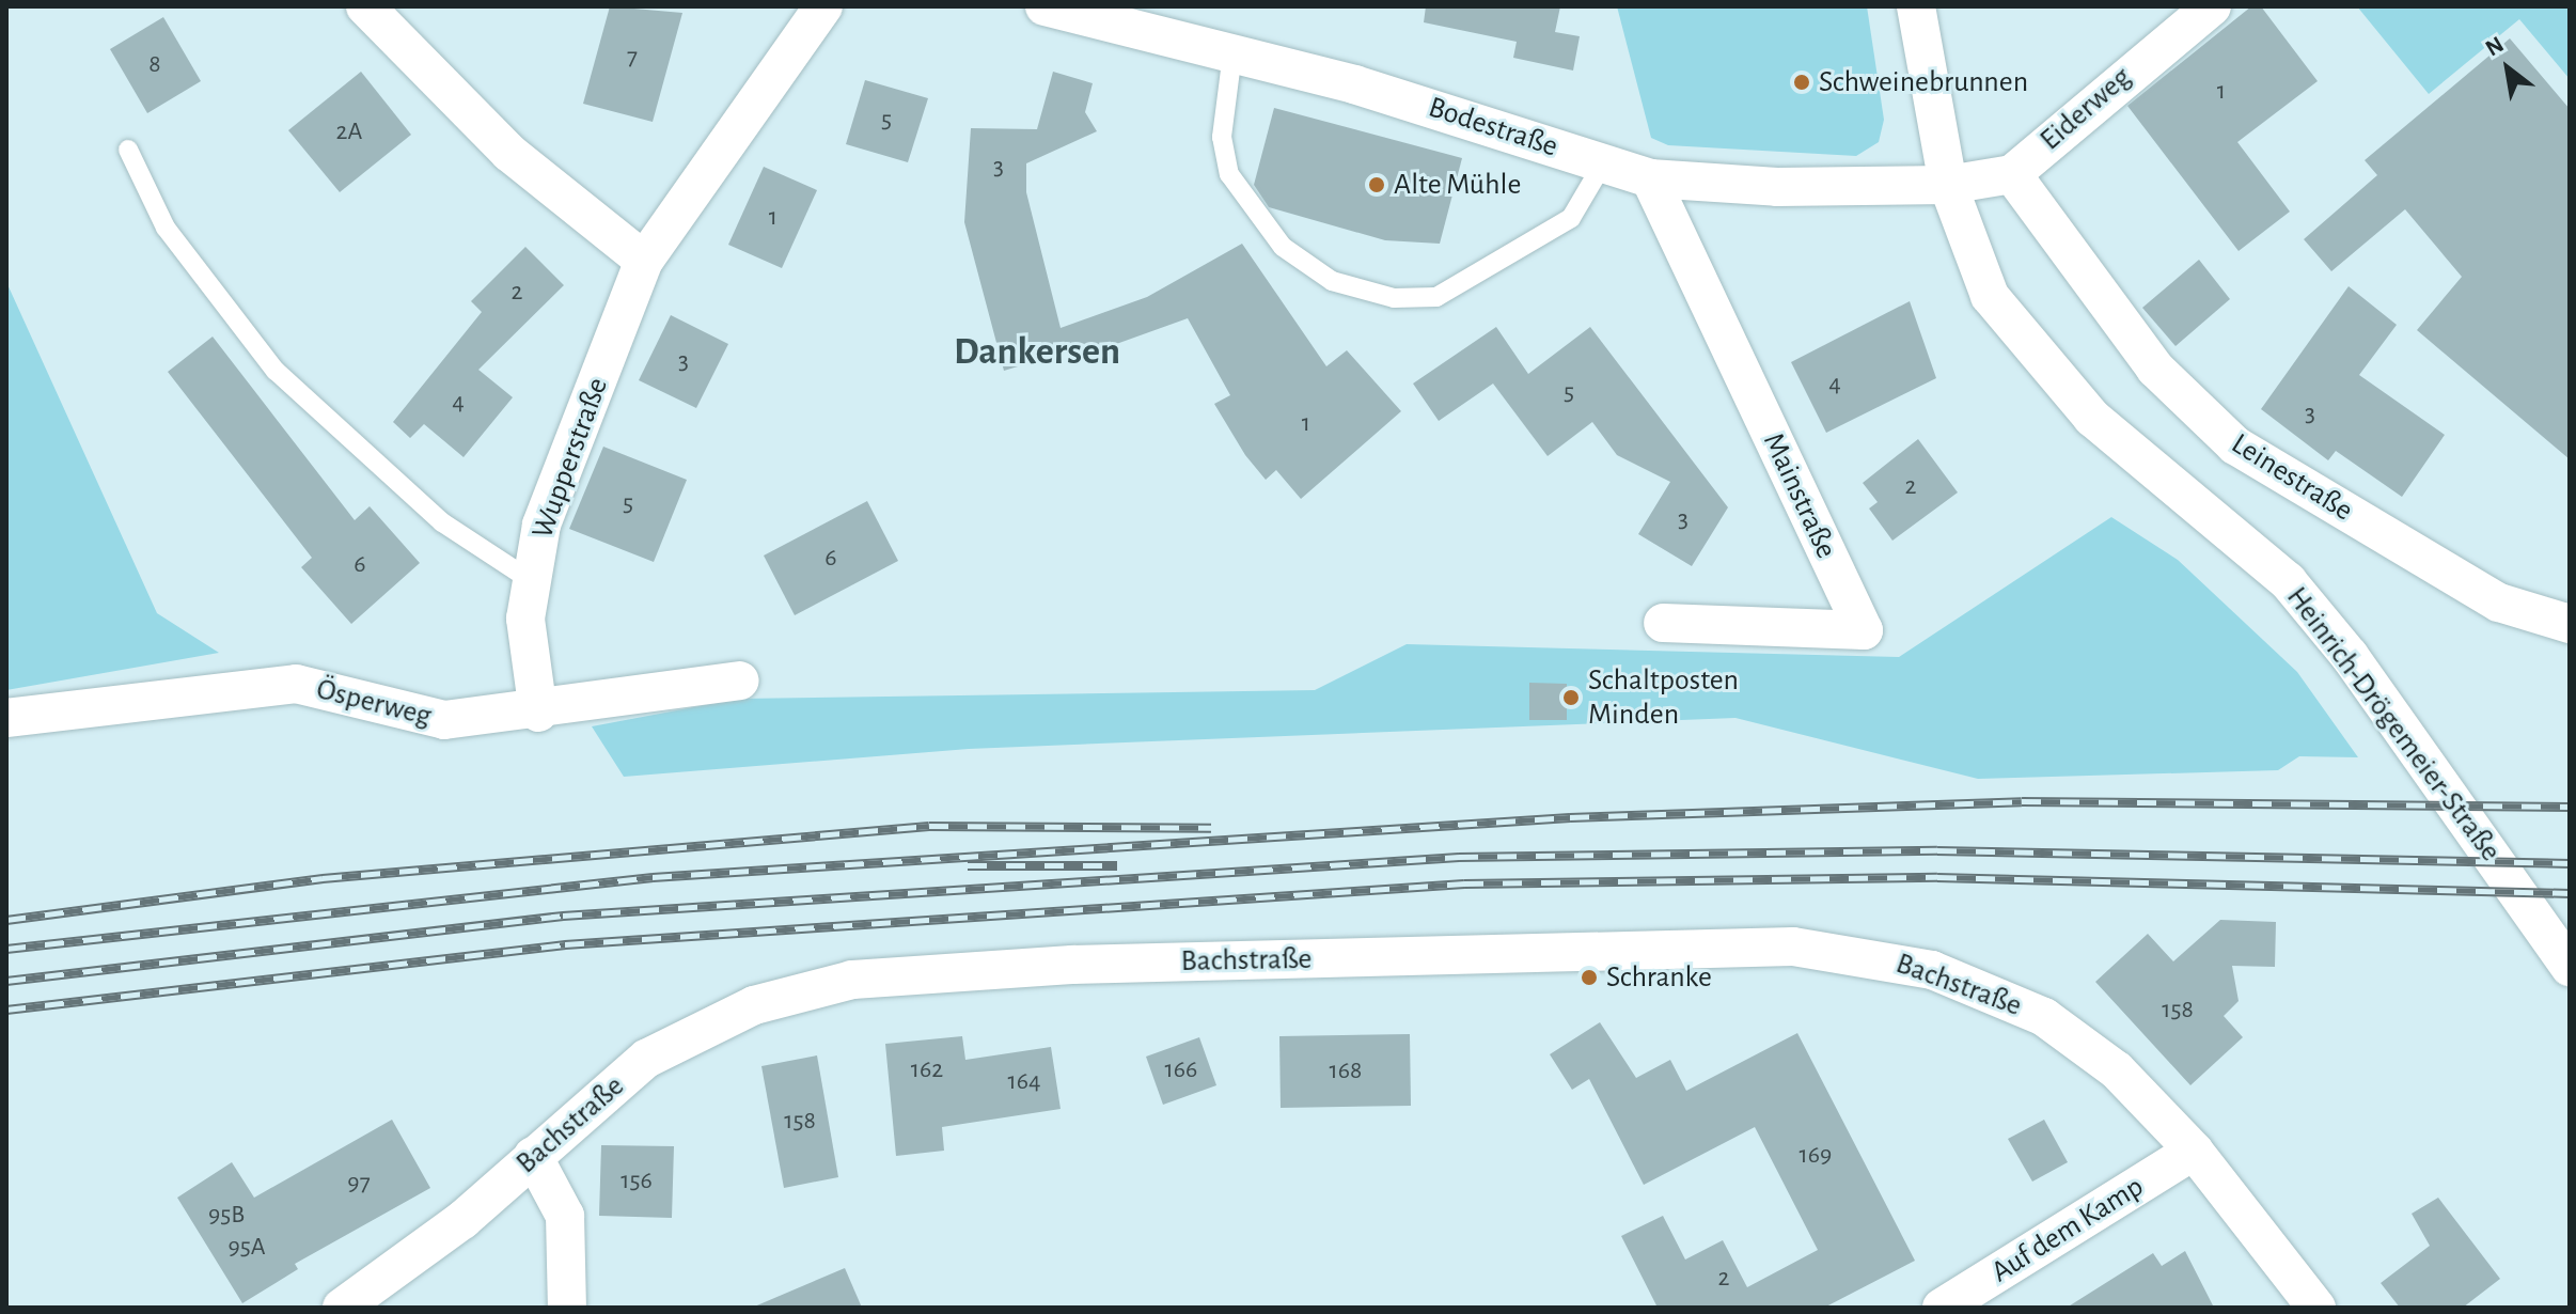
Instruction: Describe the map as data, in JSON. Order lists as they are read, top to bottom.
{
  "streets": {
    "street": [
      "Eiderweg",
      "Bodestraße",
      "Wupperstraße",
      "Leinestraße",
      "Mainstraße",
      "Ösperweg",
      "Heinrich-Drögemeier-Straße",
      "Bachstraße",
      "Auf dem Kamp"
    ]
  },
  "crossings": [
    ["Eiderweg", "Bodestraße"],
    ["Eiderweg", "Leinestraße"],
    ["Eiderweg", "Heinrich-Drögemeier-Straße"],
    ["Bodestraße", "Mainstraße"],
    ["Bodestraße", "Heinrich-Drögemeier-Straße"],
    ["Wupperstraße", "Ösperweg"],
    ["Bachstraße", "Auf dem Kamp"]
  ],
  "districts": ["Dankersen"],
  "places": [
    "Schweinebrunnen",
    "Alte Mühle",
    "Schaltposten Minden",
    "Schranke"
  ],
  "house_numbers": [
    "7",
    "8",
    "1",
    "5",
    "2A",
    "3",
    "1",
    "2",
    "3",
    "4",
    "5",
    "4",
    "3",
    "1",
    "2",
    "5",
    "3",
    "6",
    "6",
    "158",
    "162",
    "166",
    "168",
    "164",
    "158",
    "169",
    "156",
    "97",
    "95B",
    "95A",
    "2"
  ],
  "north": "top left"
}
